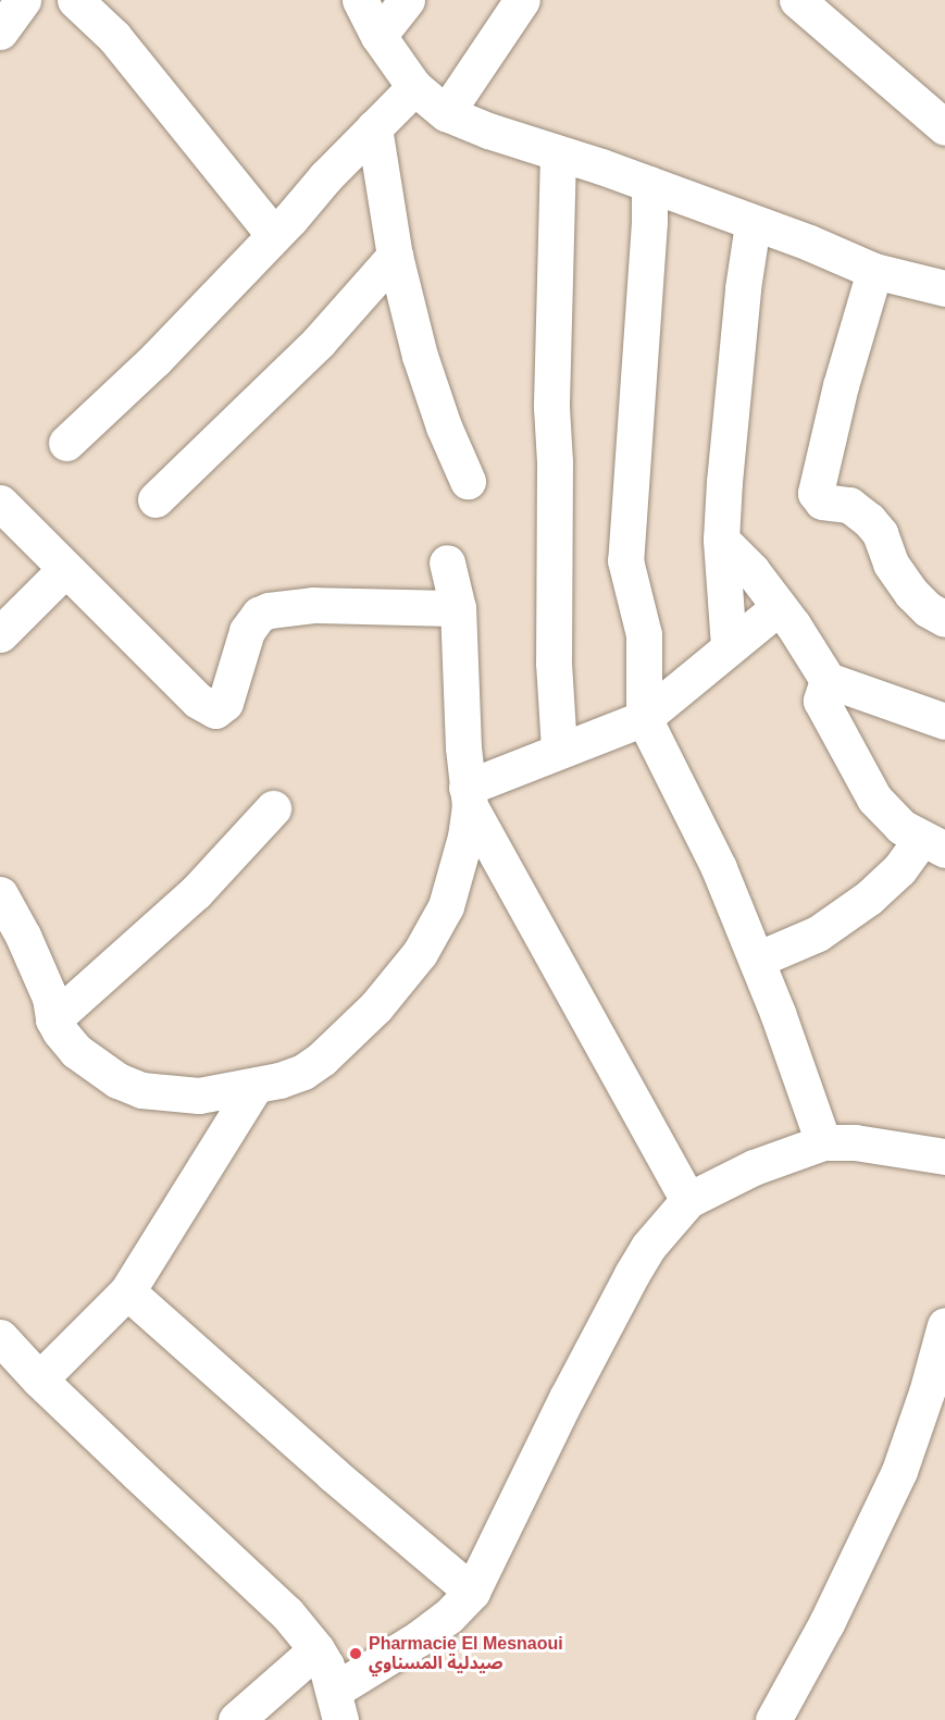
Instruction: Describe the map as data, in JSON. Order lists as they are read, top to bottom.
{
  "places": ["Pharmacie El Mesnaoui صيدلية المسناوي"]
}
